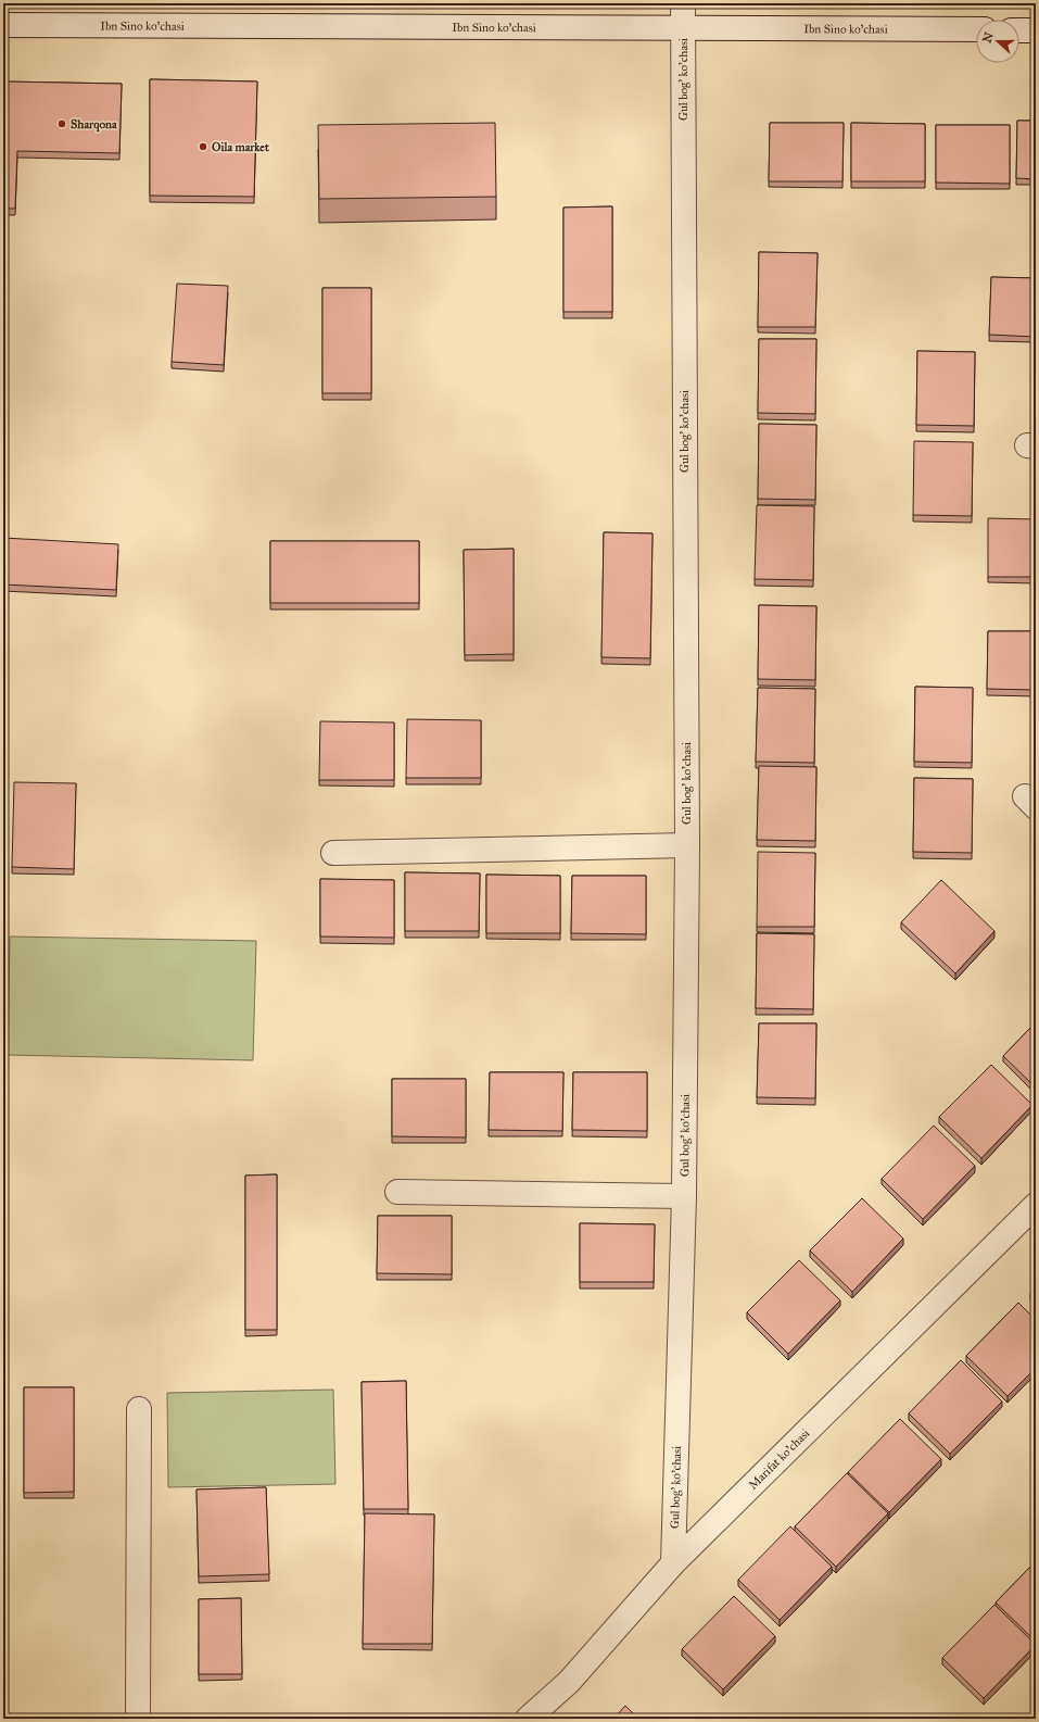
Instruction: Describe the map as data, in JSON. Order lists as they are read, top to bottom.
{
  "streets": {
    "street": ["Ibn Sino ko'chasi", "Gul bog' ko'chasi", "Marifat ko'chasi"]
  },
  "crossings": [
    ["Ibn Sino ko'chasi", "Gul bog' ko'chasi"],
    ["Gul bog' ko'chasi", "Marifat ko'chasi"]
  ],
  "places": ["Sharqona", "Oila market"],
  "north": "left"
}
